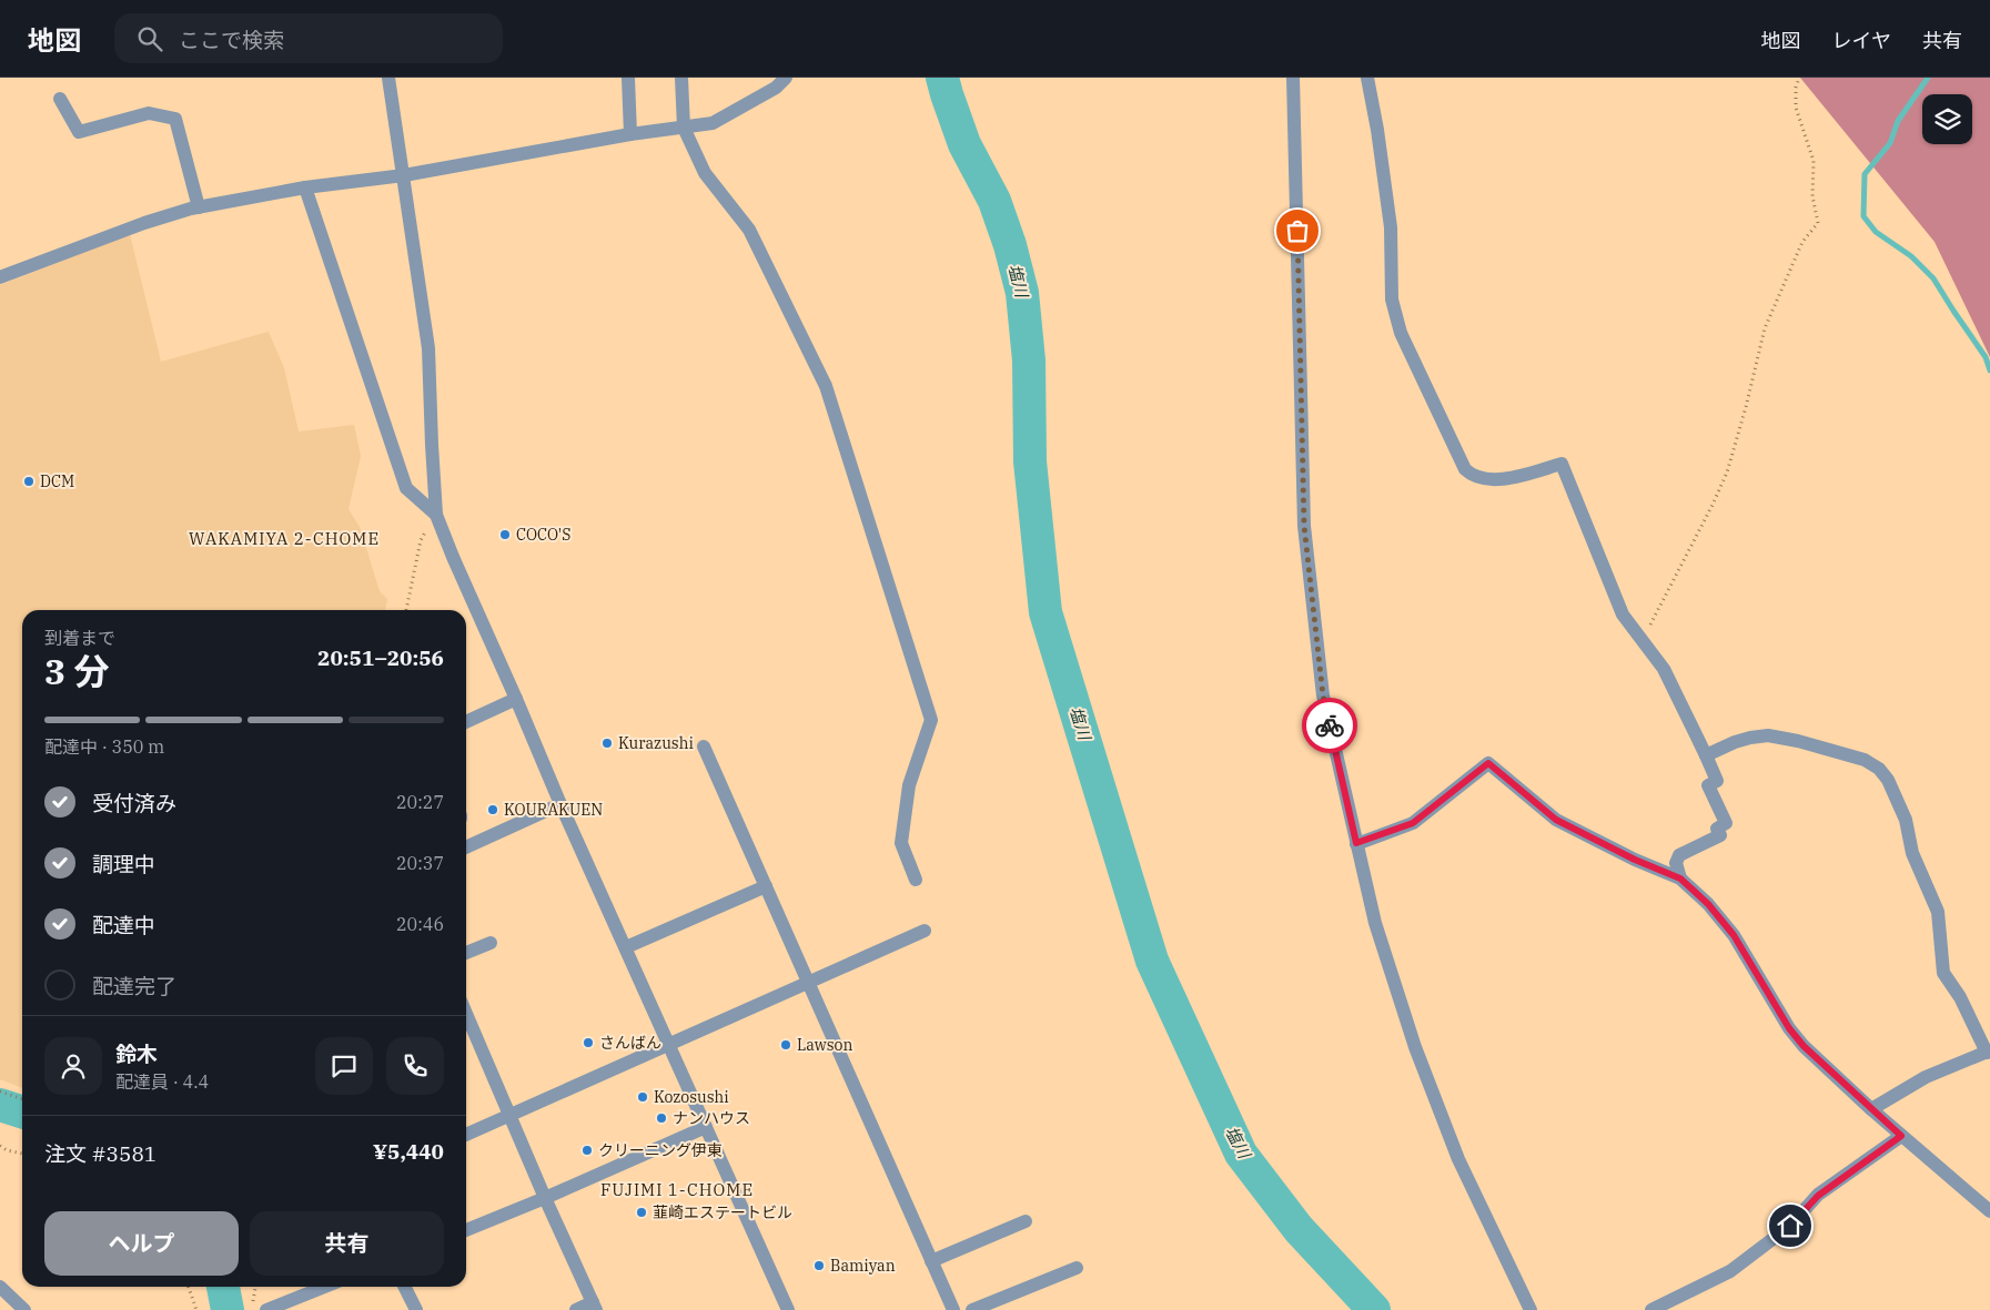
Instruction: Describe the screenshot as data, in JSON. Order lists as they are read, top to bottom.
{
  "districts": ["WAKAMIYA 2-CHOME", "FUJIMI 1-CHOME"],
  "water": ["塩川"],
  "places": [
    "DCM",
    "COCO'S",
    "Kurazushi",
    "KOURAKUEN",
    "さんばん",
    "Lawson",
    "Kozosushi",
    "ナンハウス",
    "クリーニング伊東",
    "韮崎エステートビル",
    "Bamiyan"
  ],
  "page": {
    "header": "地図",
    "search": "ここで検索",
    "nav": ["地図", "レイヤ", "共有"],
    "heading": ["3 分", "到着まで", "20:51–20:56"],
    "panel": [
      "鈴木",
      "配達員 · 4.4",
      "注文 #3581",
      "¥5,440"
    ],
    "bar": "配達中 · 350 m",
    "list": [
      ["受付済み", "20:27"],
      ["調理中", "20:37"],
      ["配達中", "20:46"],
      "配達完了"
    ],
    "buttons": ["ヘルプ", "共有"]
  }
}
